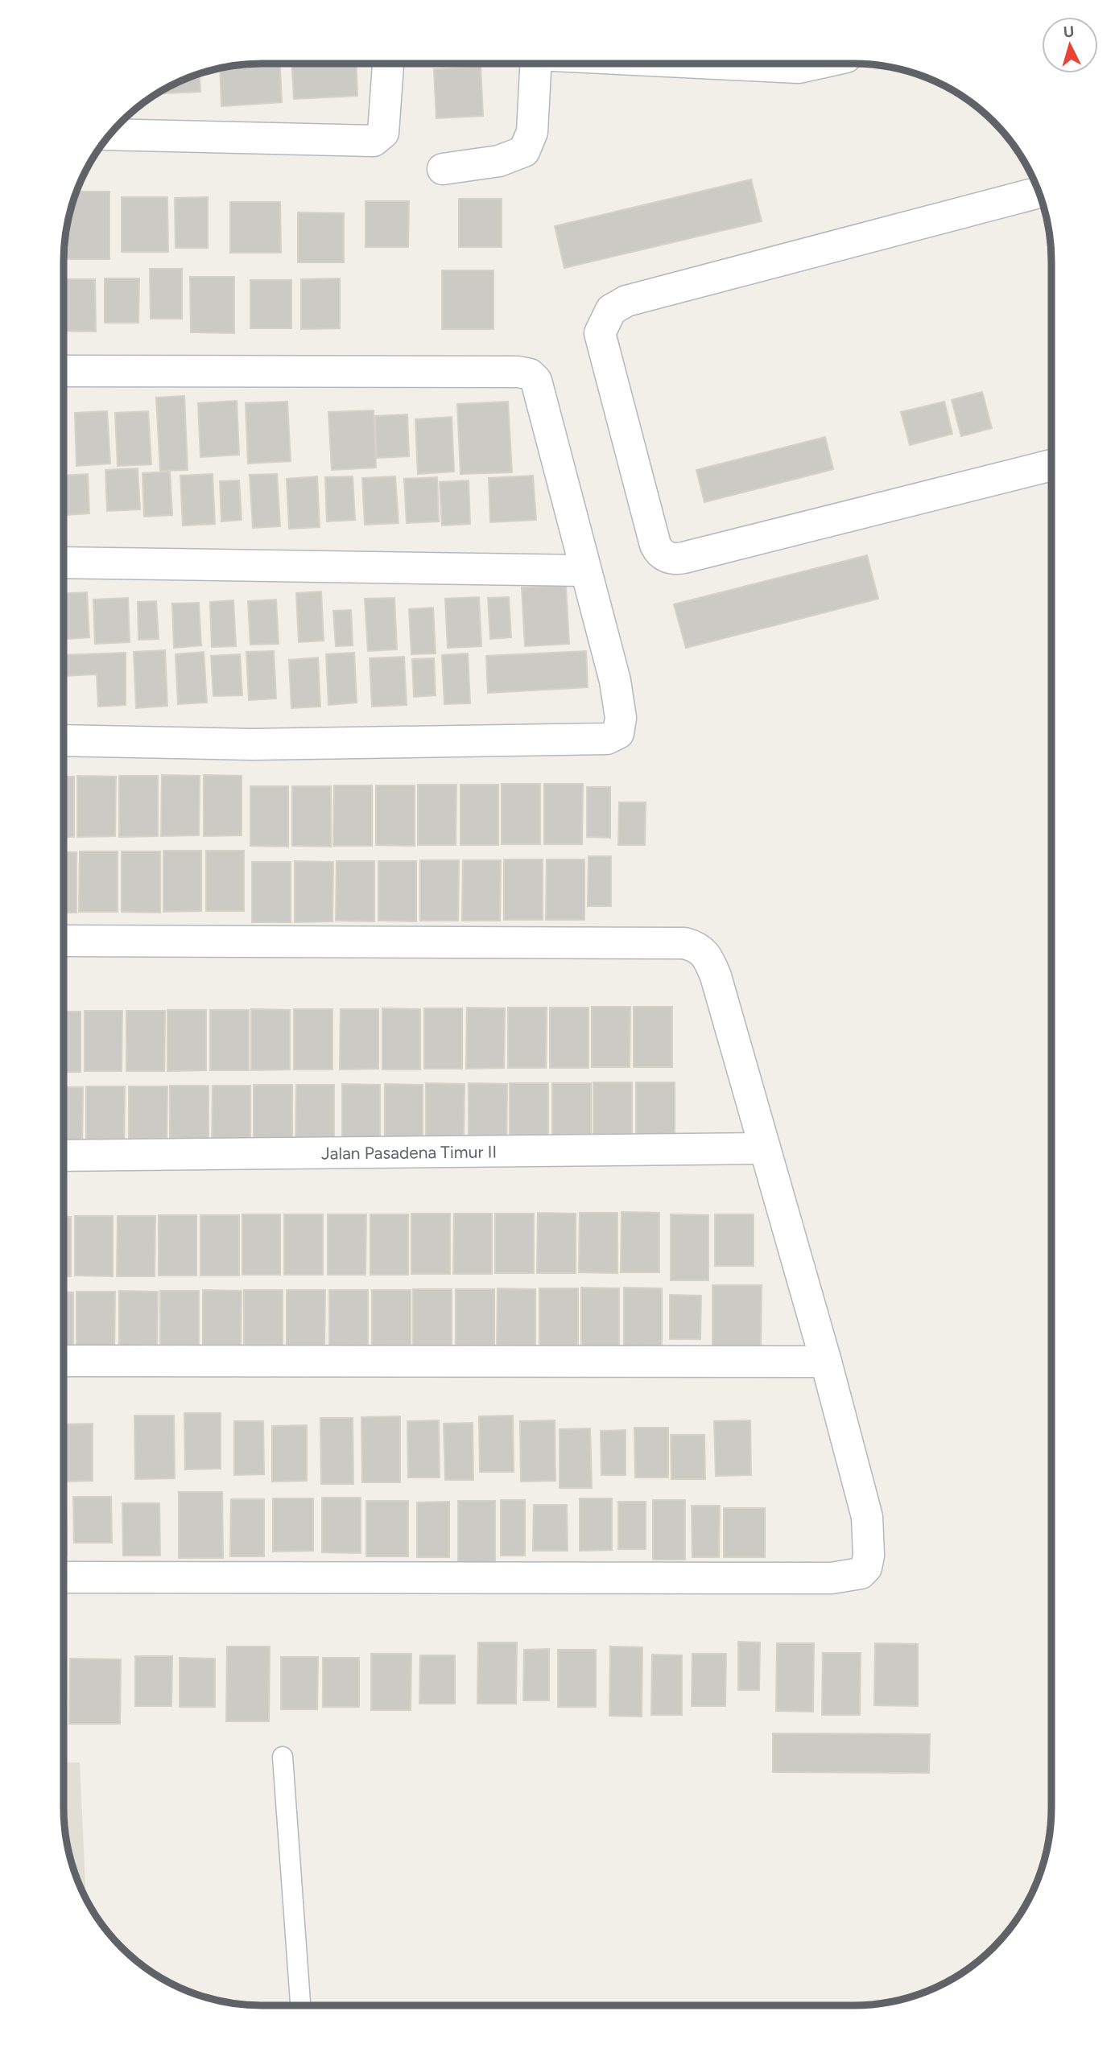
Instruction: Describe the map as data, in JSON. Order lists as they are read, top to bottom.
{
  "streets": {
    "street": ["Jalan Pasadena Timur II"]
  },
  "north": "top"
}
